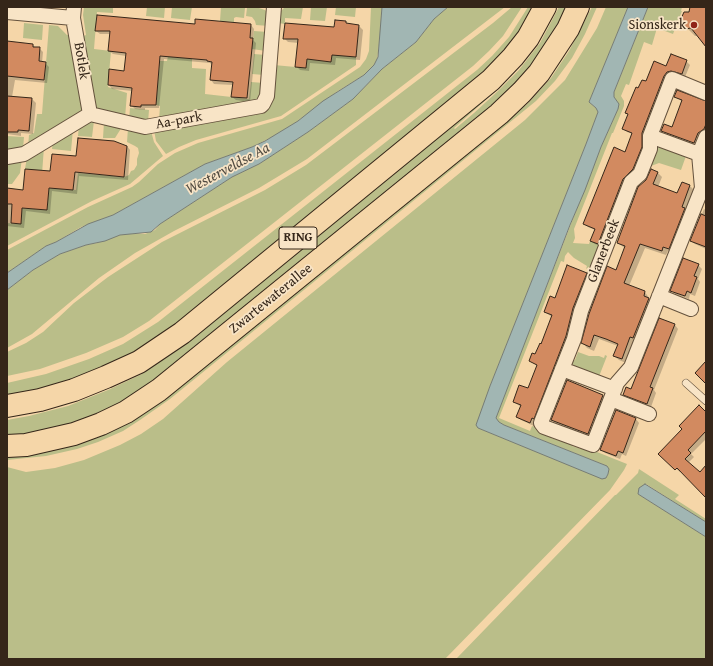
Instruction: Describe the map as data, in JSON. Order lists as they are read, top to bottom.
{
  "streets": {
    "main road": ["RING", "Zwartewaterallee"],
    "street": ["Botlek", "Aa-park", "Glanerbeek"]
  },
  "crossings": [
    ["Botlek", "Aa-park"]
  ],
  "water": ["Westerveldse Aa"],
  "places": ["Sionskerk"]
}
